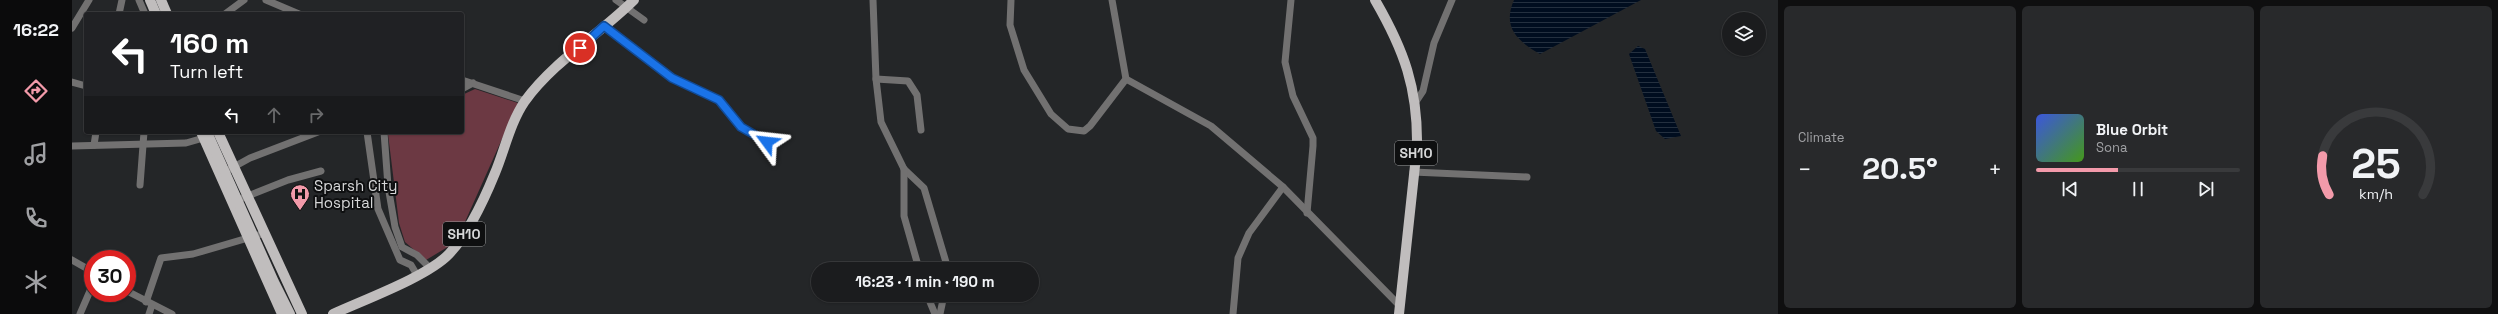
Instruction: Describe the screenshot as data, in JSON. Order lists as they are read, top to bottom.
{
  "streets": {
    "main road": ["SH10"]
  },
  "places": {
    "hospital": ["Sparsh City Hospital"]
  },
  "page": {
    "tabs": "16:22",
    "tile": "Climate",
    "turn": ["160 m", "Turn left"],
    "song": ["Blue Orbit", "Sona"],
    "heat": ["−", "20.5°", "+"],
    "limit": "30",
    "trip": "16:23 · 1 min · 190 m",
    "gauge": ["25", "km/h"]
  }
}
